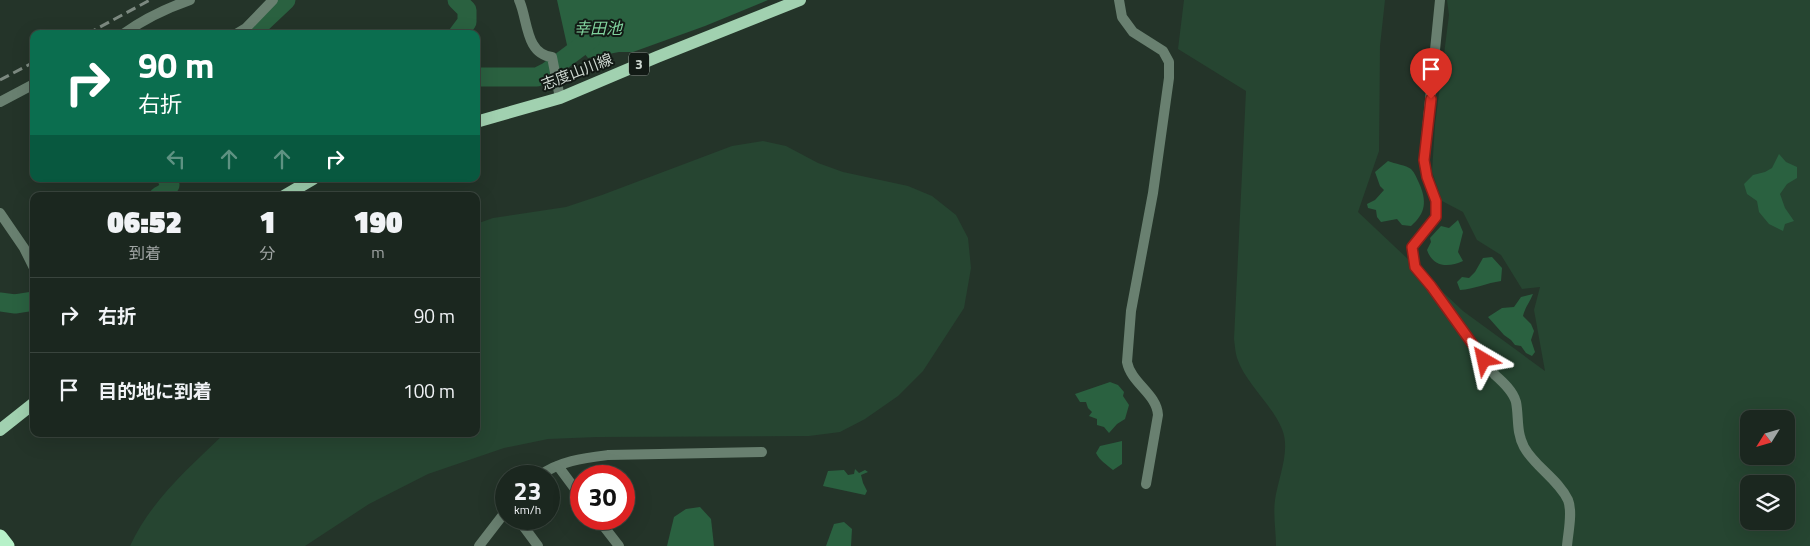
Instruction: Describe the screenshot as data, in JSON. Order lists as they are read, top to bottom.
{
  "streets": {
    "main road": ["3", "志度山川線"]
  },
  "water": ["幸田池"],
  "north": "bottom left",
  "page": {
    "turn": ["90 m", "右折"],
    "eta": [
      "06:52",
      "到着",
      "1",
      "分",
      "190",
      "m"
    ],
    "list": [
      {
        "name": "右折",
        "value": "90 m"
      },
      {
        "name": "目的地に到着",
        "value": "100 m"
      }
    ],
    "speed": "23 km/h",
    "limit": "30"
  }
}
